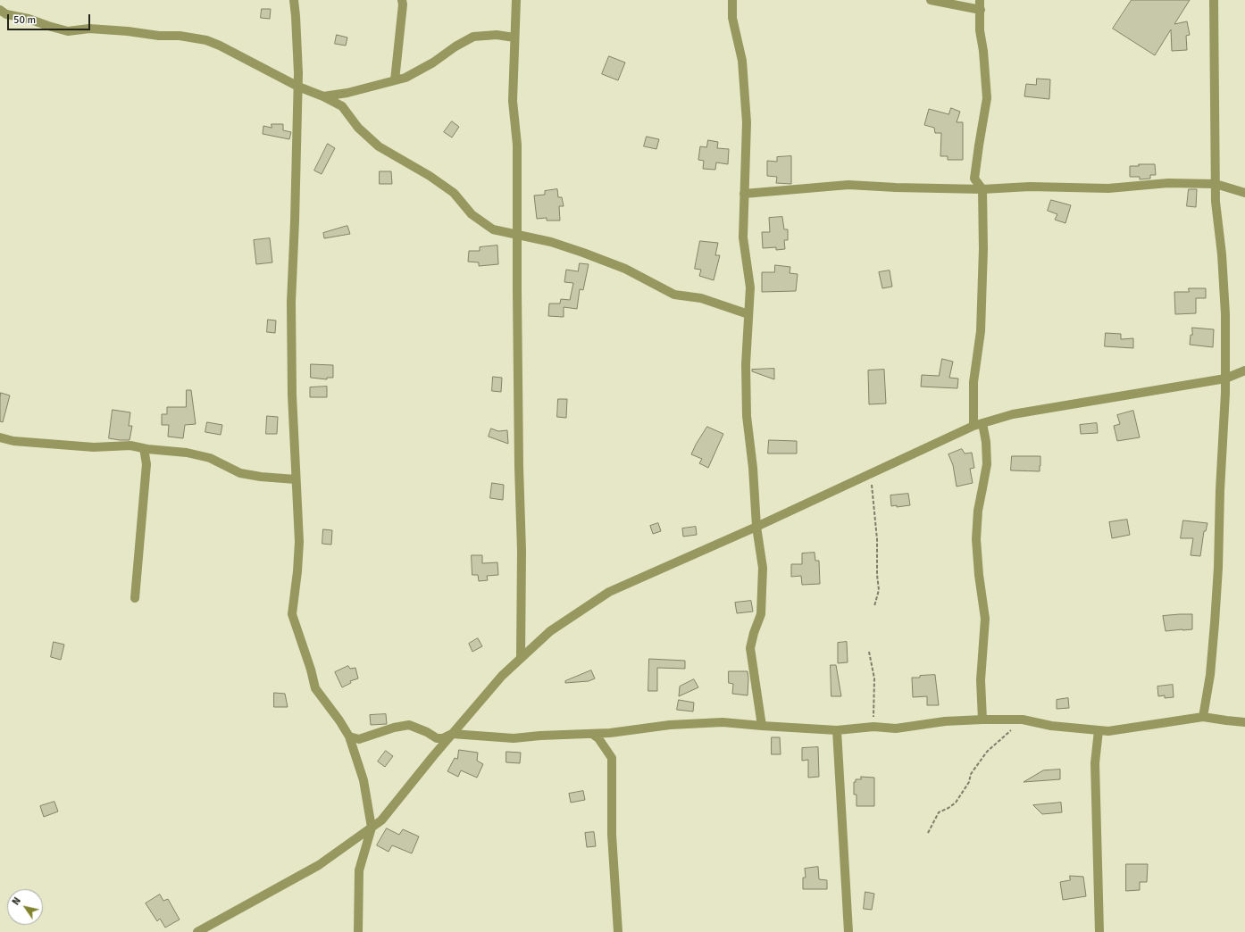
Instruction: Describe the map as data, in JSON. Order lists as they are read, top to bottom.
{
  "scale_bar": "50 m",
  "north": "top left"
}
